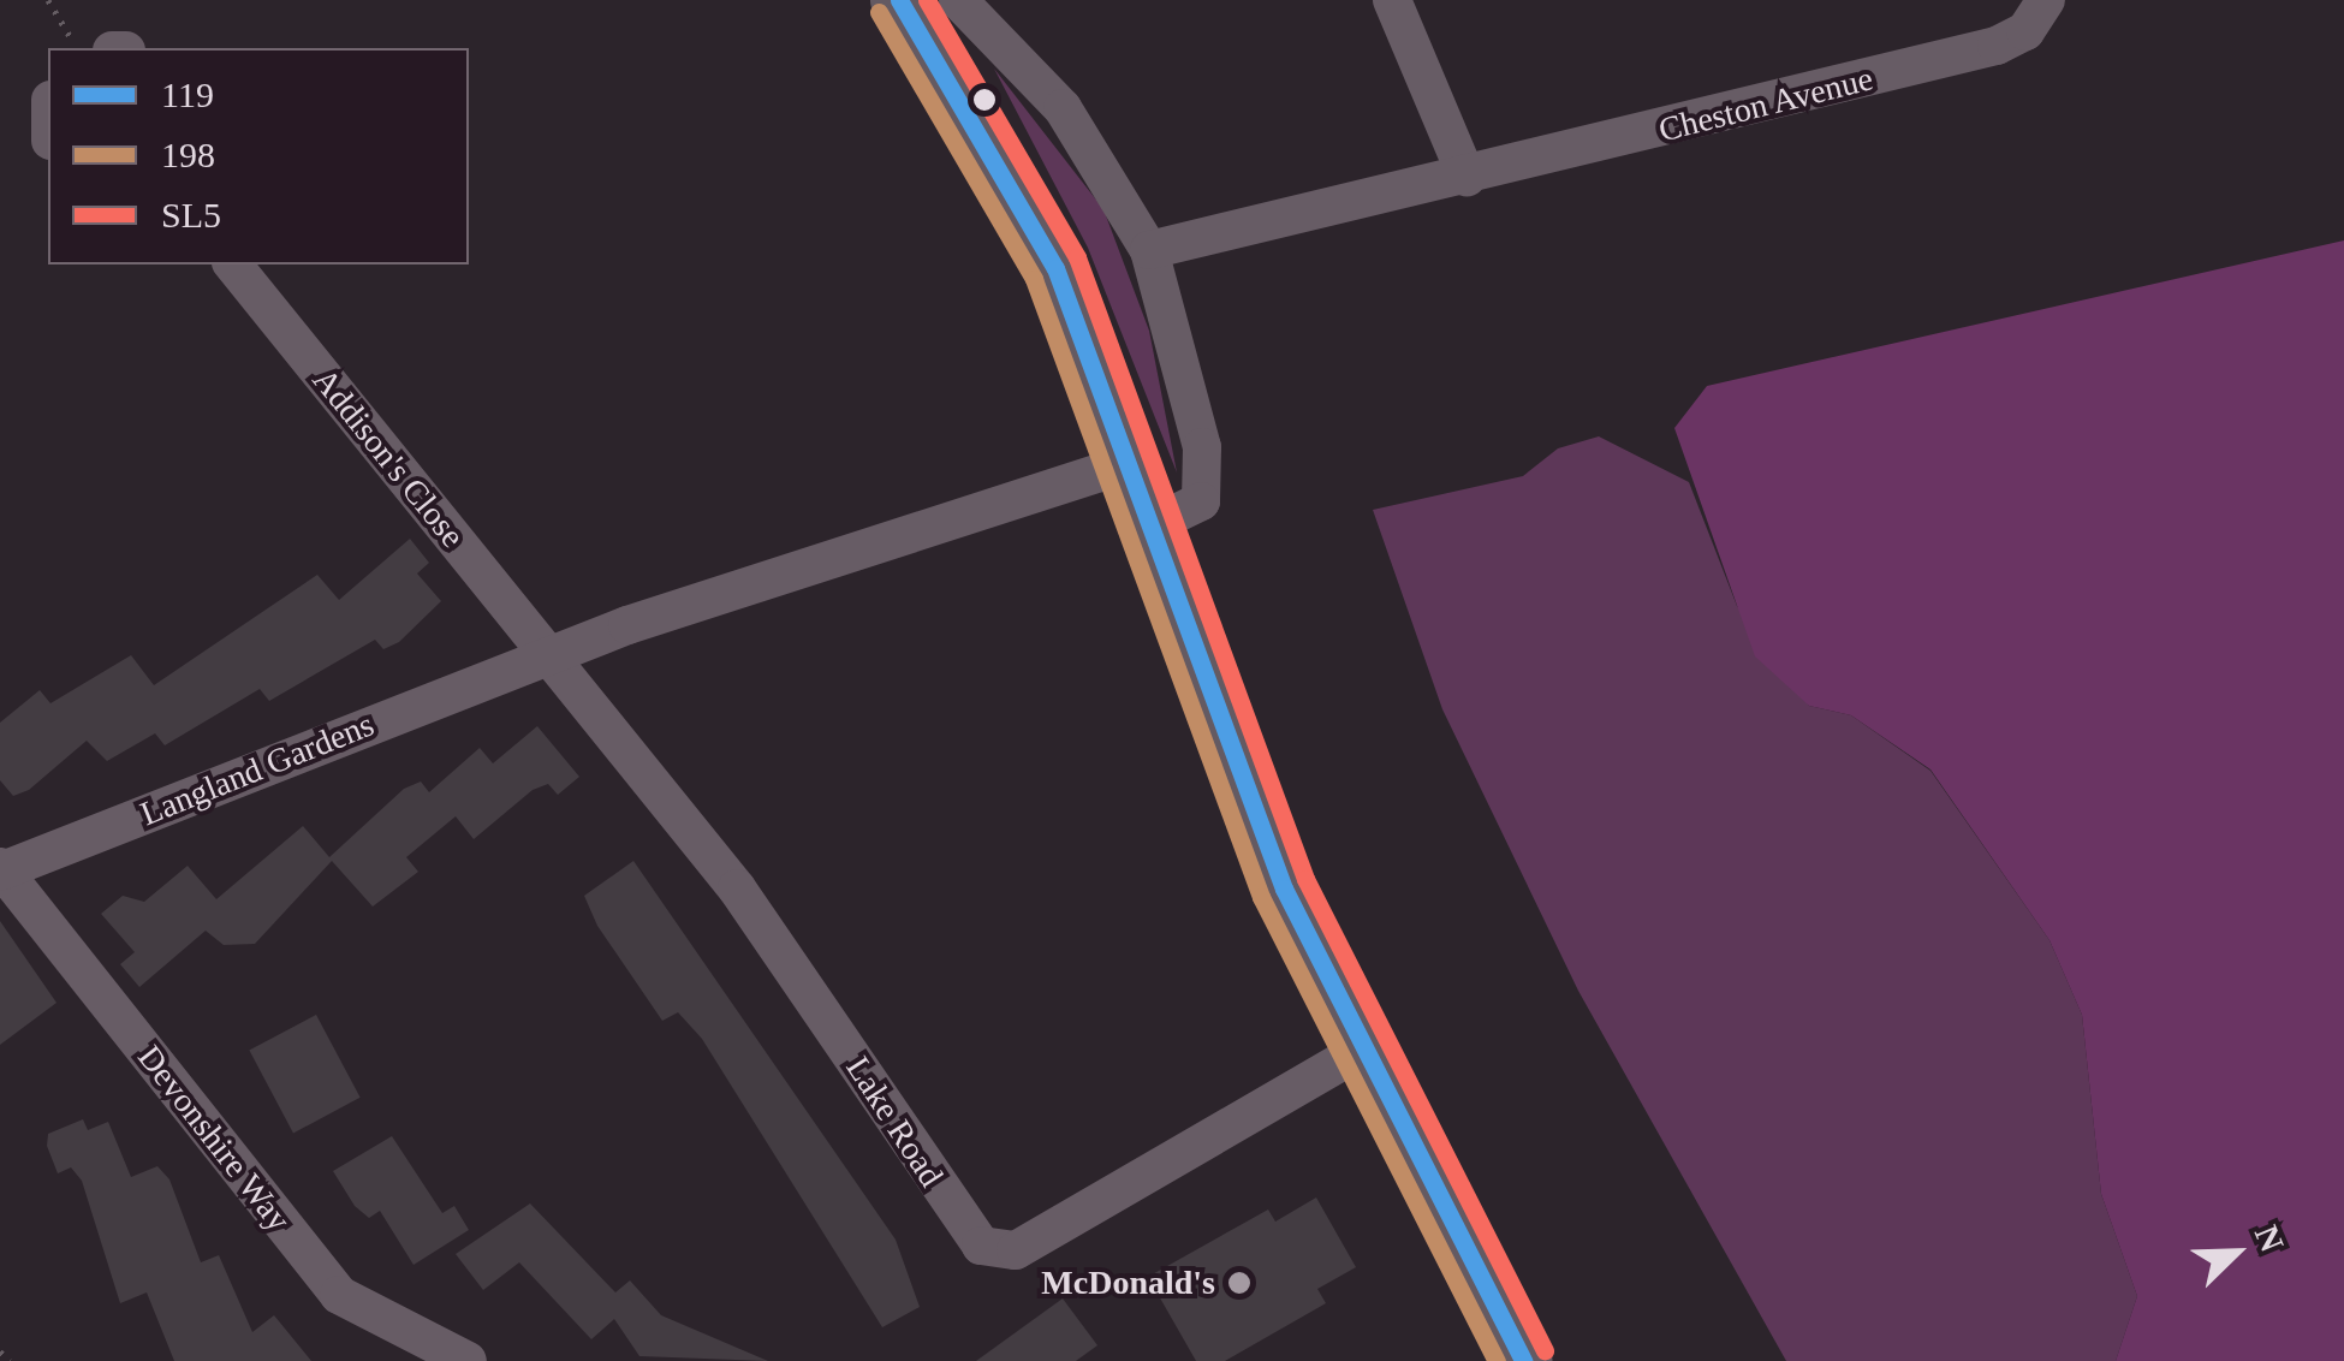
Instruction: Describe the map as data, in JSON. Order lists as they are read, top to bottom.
{
  "streets": {
    "street": [
      "Cheston Avenue",
      "Addison's Close",
      "Langland Gardens",
      "Lake Road",
      "Devonshire Way"
    ]
  },
  "crossings": [
    ["Addison's Close", "Langland Gardens"],
    ["Addison's Close", "Lake Road"],
    ["Langland Gardens", "Lake Road"],
    ["Langland Gardens", "Devonshire Way"]
  ],
  "places": ["McDonald's"],
  "lines": ["transit line 119", "transit line SL5", "transit line 198"],
  "legend": ["119", "198", "SL5"],
  "north": "top right"
}
